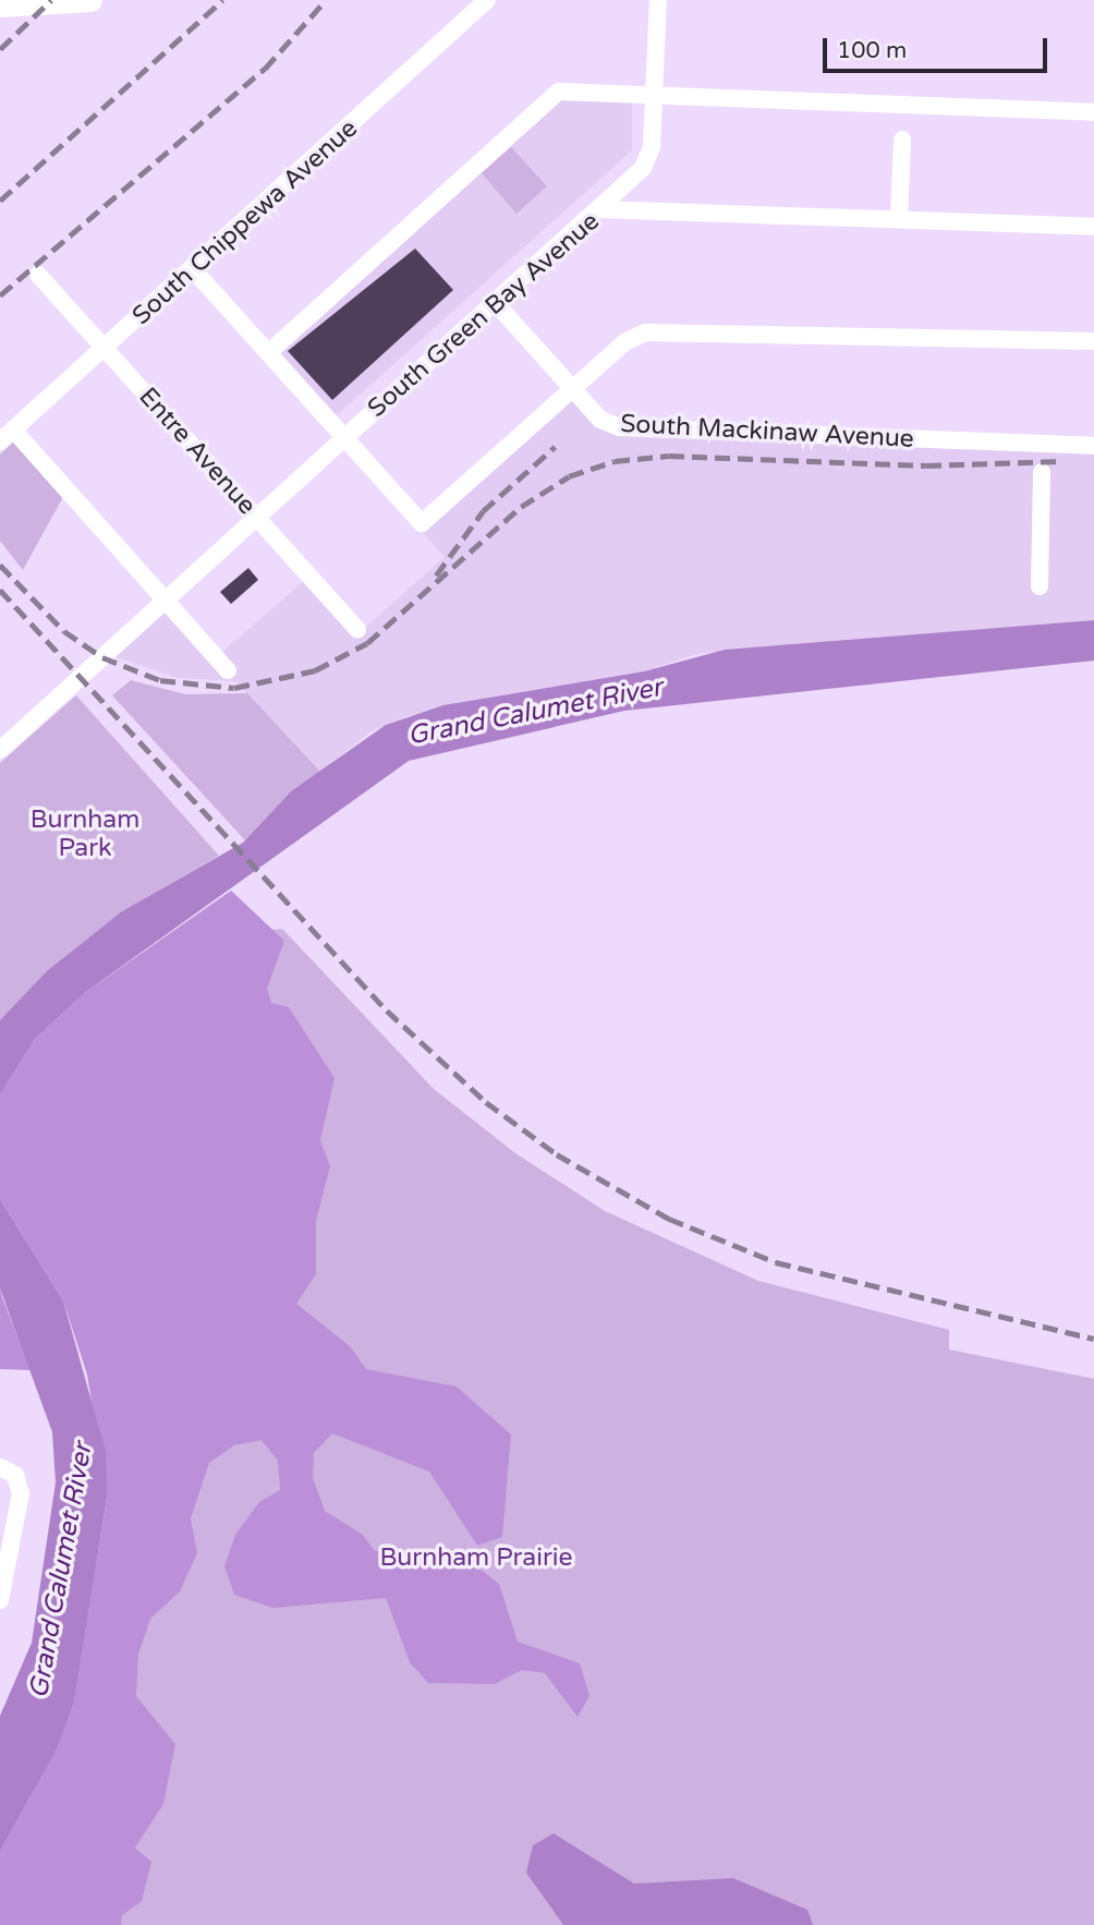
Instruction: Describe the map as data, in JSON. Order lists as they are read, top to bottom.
{
  "streets": {
    "street": [
      "South Chippewa Avenue",
      "South Green Bay Avenue",
      "South Mackinaw Avenue",
      "Entre Avenue"
    ]
  },
  "crossings": [
    ["South Chippewa Avenue", "Entre Avenue"],
    ["South Green Bay Avenue", "South Mackinaw Avenue"],
    ["South Green Bay Avenue", "Entre Avenue"]
  ],
  "water": ["Grand Calumet River"],
  "parks": ["Burnham Park", "Burnham Prairie"],
  "scale_bar": "100 m"
}
